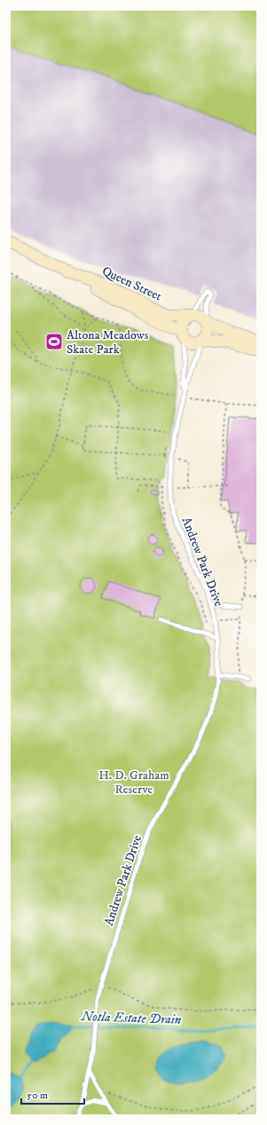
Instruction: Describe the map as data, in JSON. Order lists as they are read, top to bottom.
{
  "streets": {
    "main road": ["Queen Street"],
    "lane": ["Andrew Park Drive"]
  },
  "crossings": [
    ["Queen Street", "Andrew Park Drive"]
  ],
  "water": ["Notla Estate Drain"],
  "parks": ["H. D. Graham Reserve"],
  "places": {
    "sports": ["Altona Meadows Skate Park"]
  },
  "scale_bar": "50 m"
}
